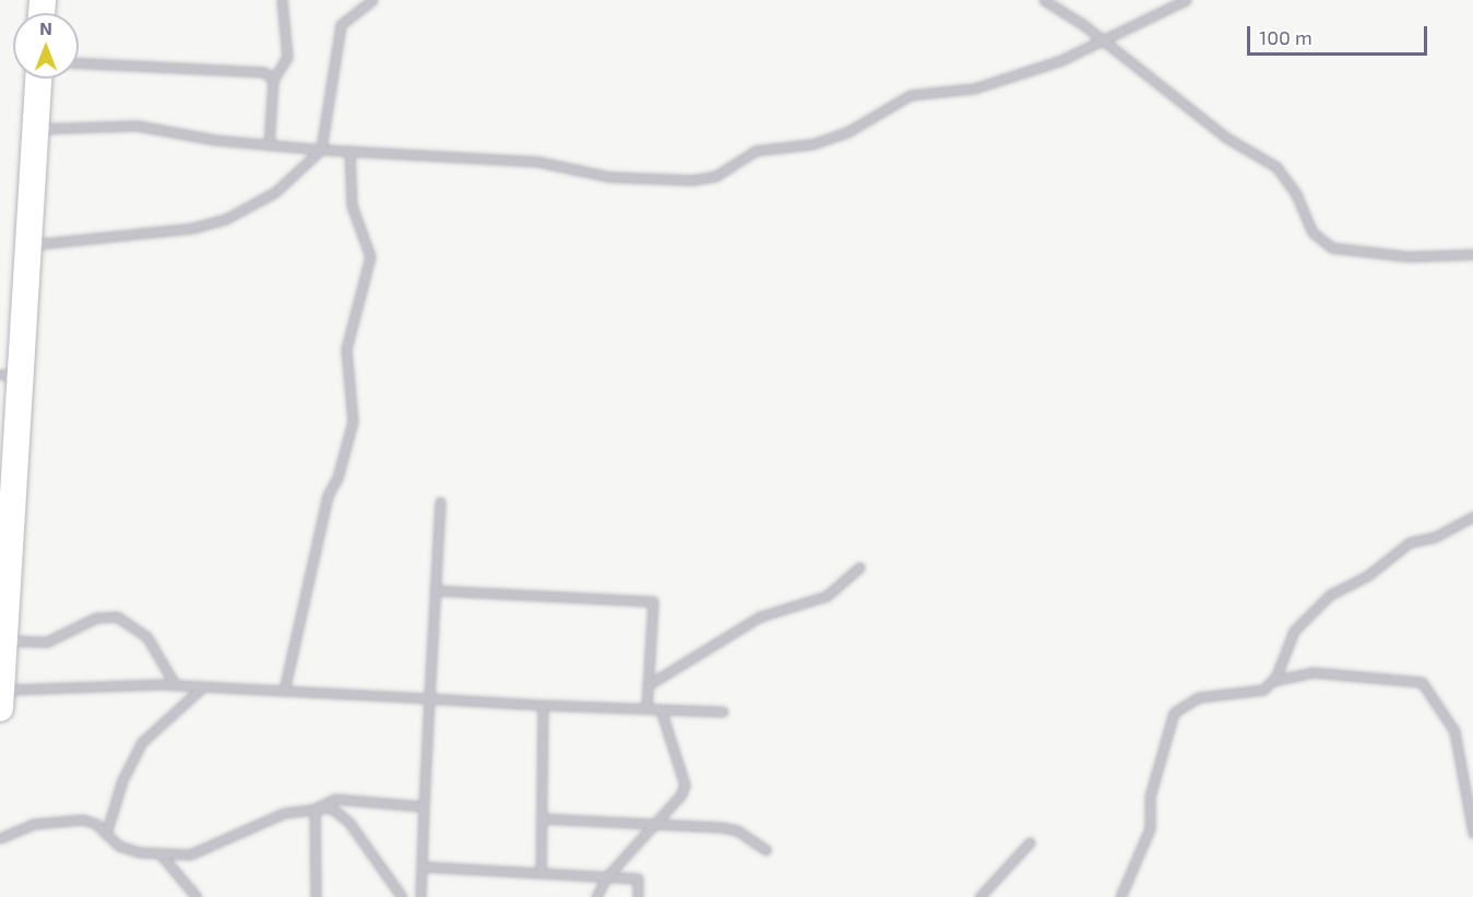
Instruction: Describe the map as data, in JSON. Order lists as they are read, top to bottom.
{
  "scale_bar": "100 m",
  "north": "top"
}
